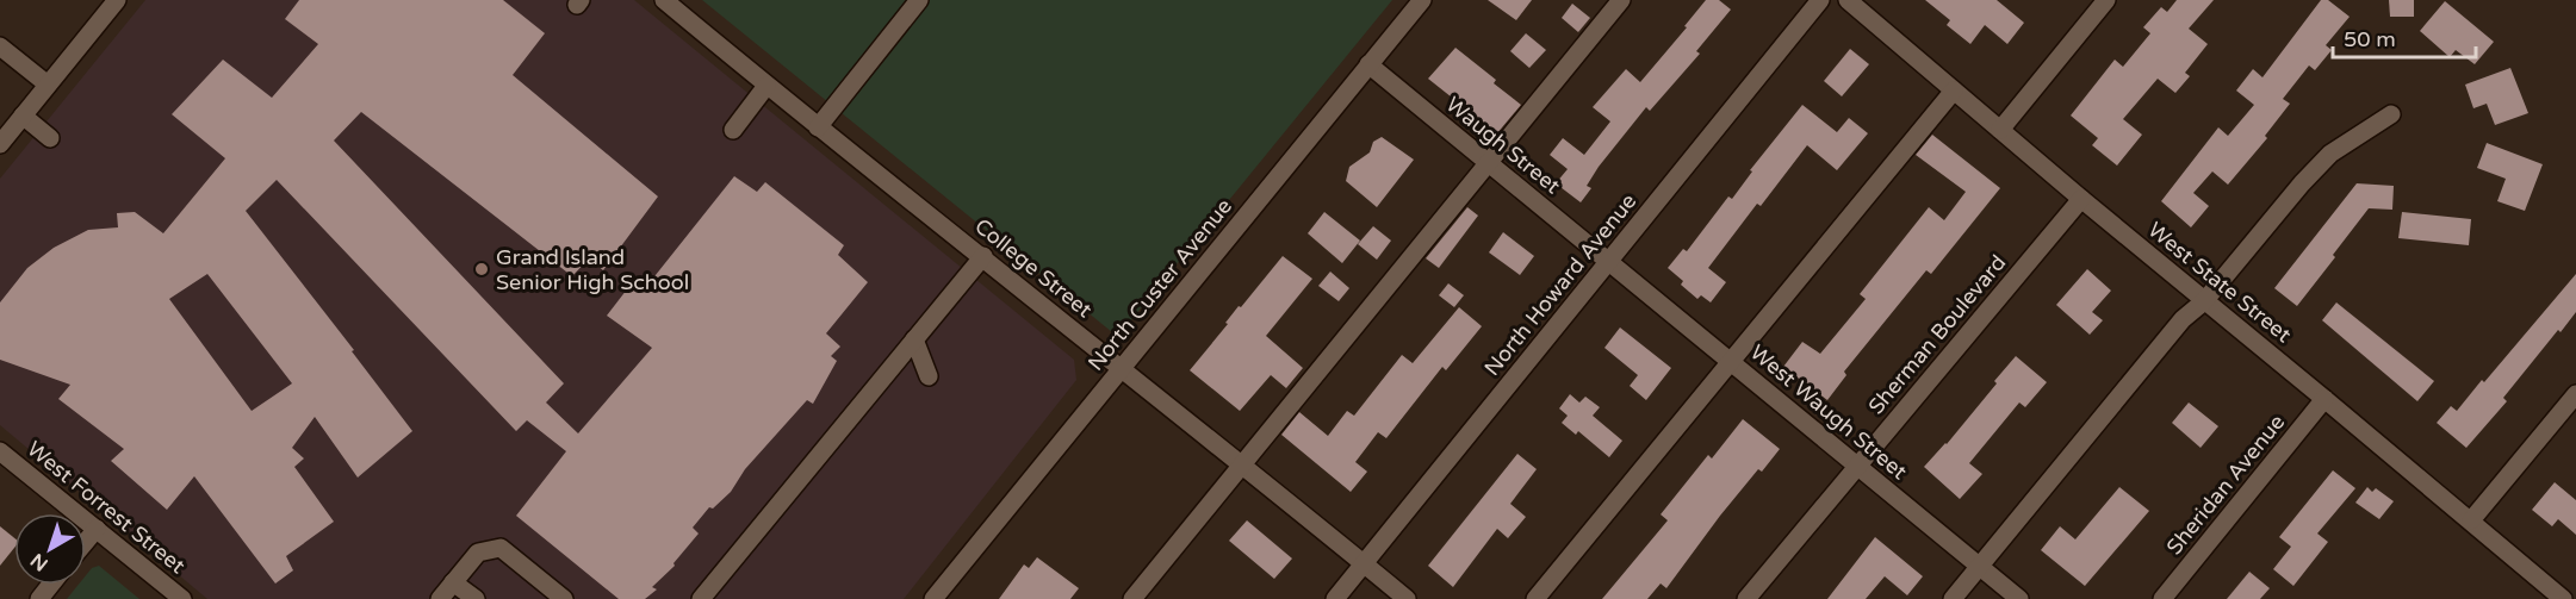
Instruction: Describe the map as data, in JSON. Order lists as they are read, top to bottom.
{
  "streets": {
    "street": [
      "Waugh Street",
      "College Street",
      "West State Street",
      "North Custer Avenue",
      "North Howard Avenue",
      "Sherman Boulevard",
      "West Waugh Street",
      "Sheridan Avenue",
      "West Forrest Street"
    ]
  },
  "crossings": [
    ["Waugh Street", "North Custer Avenue"],
    ["Waugh Street", "North Howard Avenue"],
    ["Waugh Street", "West Waugh Street"],
    ["College Street", "North Custer Avenue"],
    ["College Street", "North Howard Avenue"],
    ["West State Street", "Sherman Boulevard"],
    ["West State Street", "Sheridan Avenue"],
    ["North Howard Avenue", "West Waugh Street"],
    ["Sherman Boulevard", "West Waugh Street"]
  ],
  "places": ["Grand Island Senior High School"],
  "scale_bar": "50 m",
  "north": "bottom left"
}
